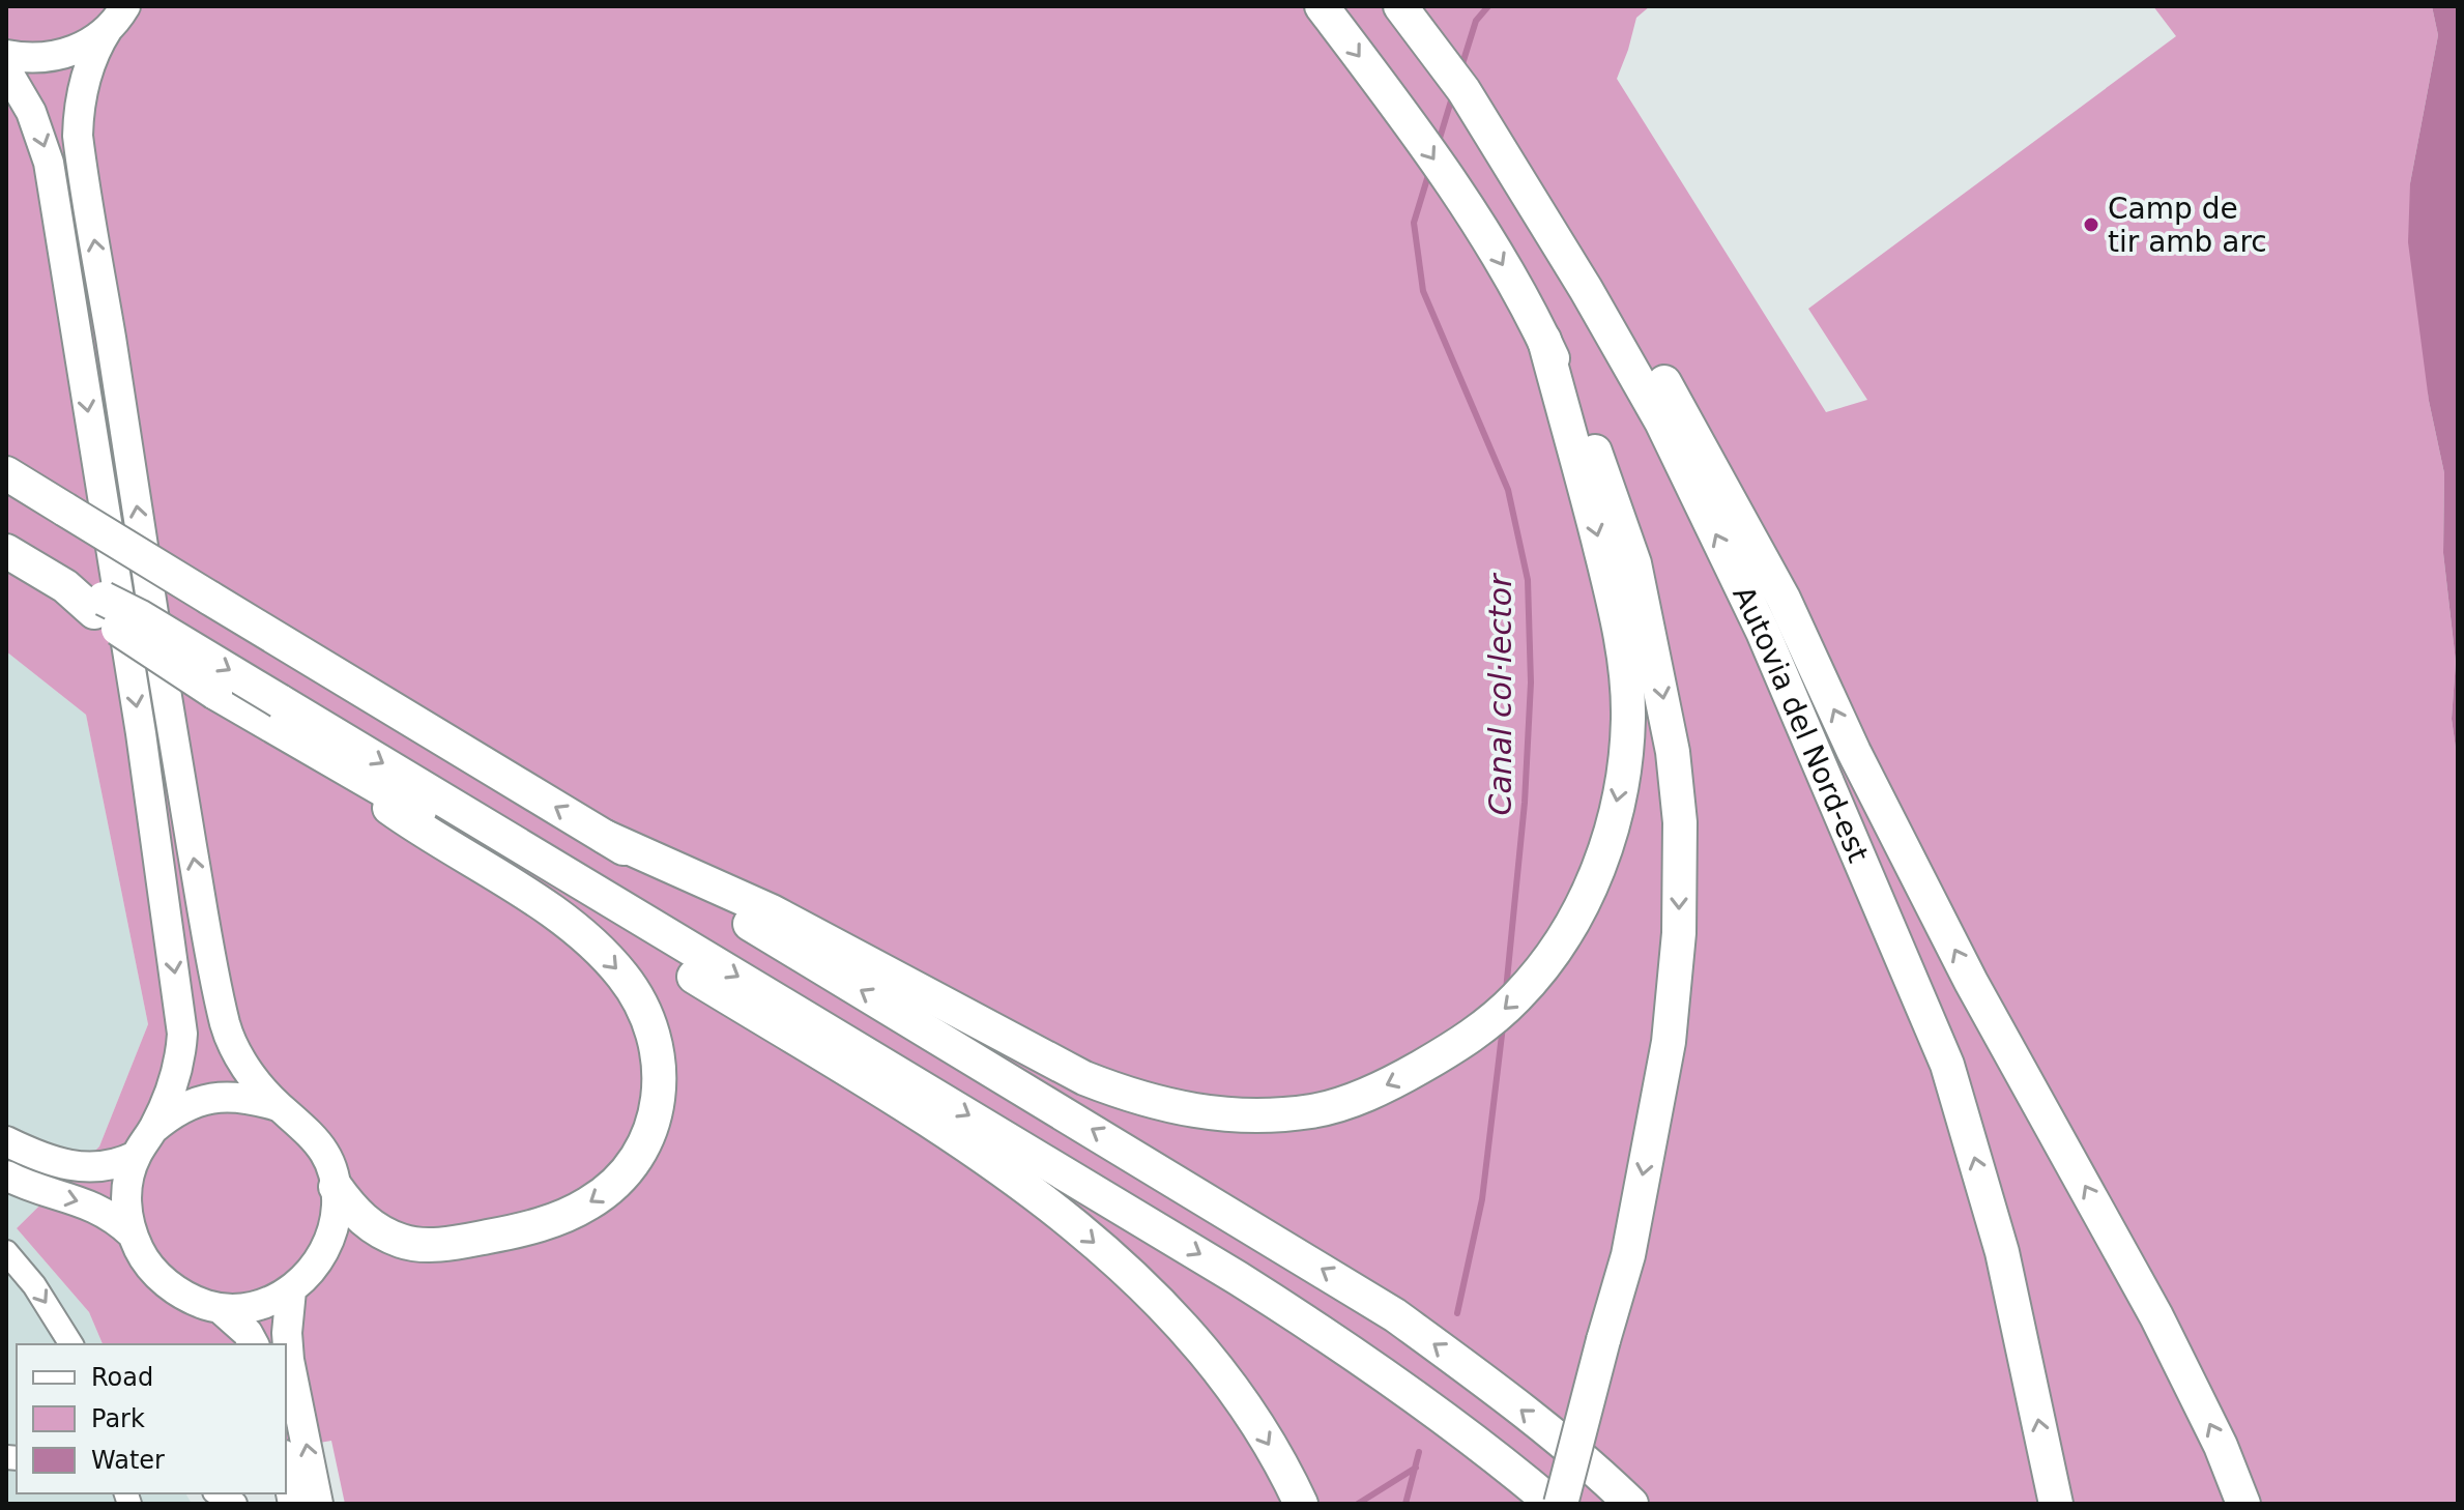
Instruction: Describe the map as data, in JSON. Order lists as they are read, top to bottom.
{
  "streets": {
    "highway": ["Autovia del Nord-est"]
  },
  "water": ["Canal col·lector"],
  "places": ["Camp de tir amb arc"],
  "legend": ["Road", "Park", "Water"]
}
